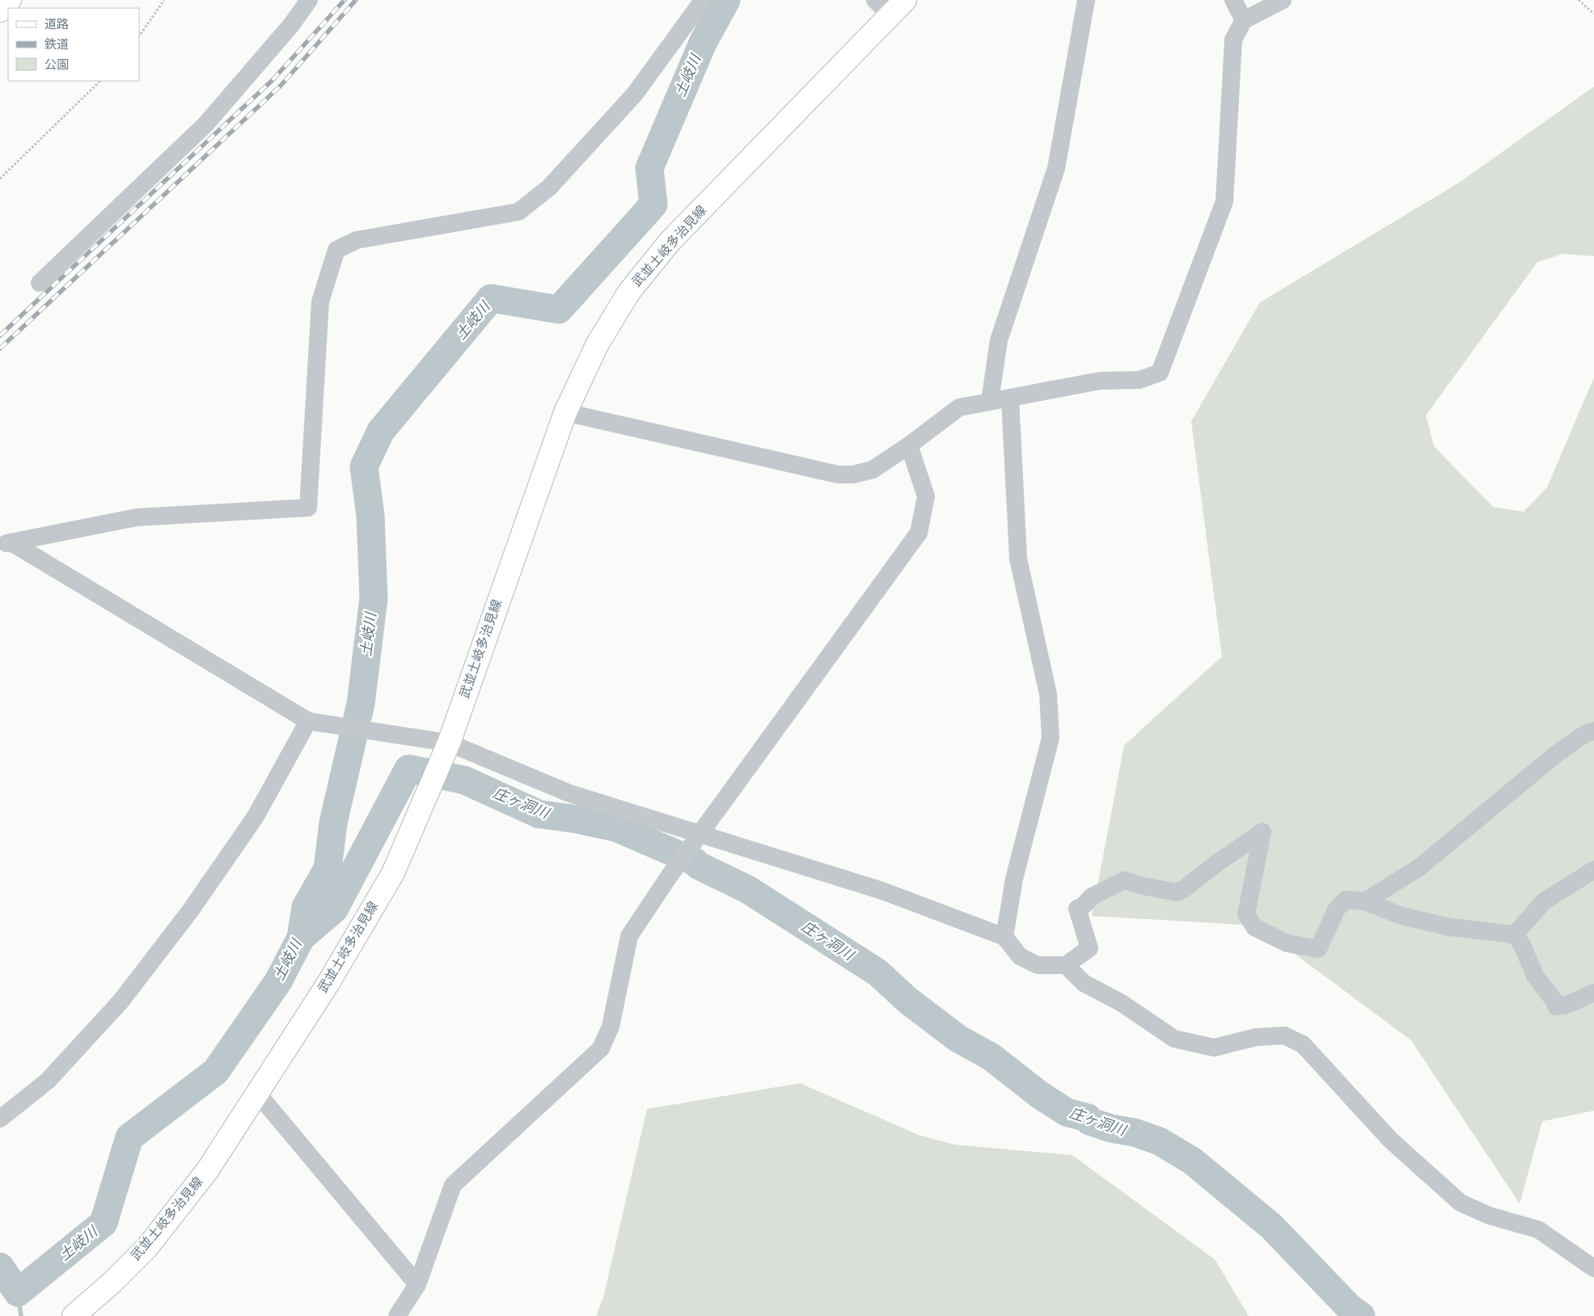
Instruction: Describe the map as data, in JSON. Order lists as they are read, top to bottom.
{
  "streets": {
    "main road": ["武並土岐多治見線"]
  },
  "water": ["土岐川", "庄ヶ洞川"],
  "legend": ["道路", "鉄道", "公園"]
}
